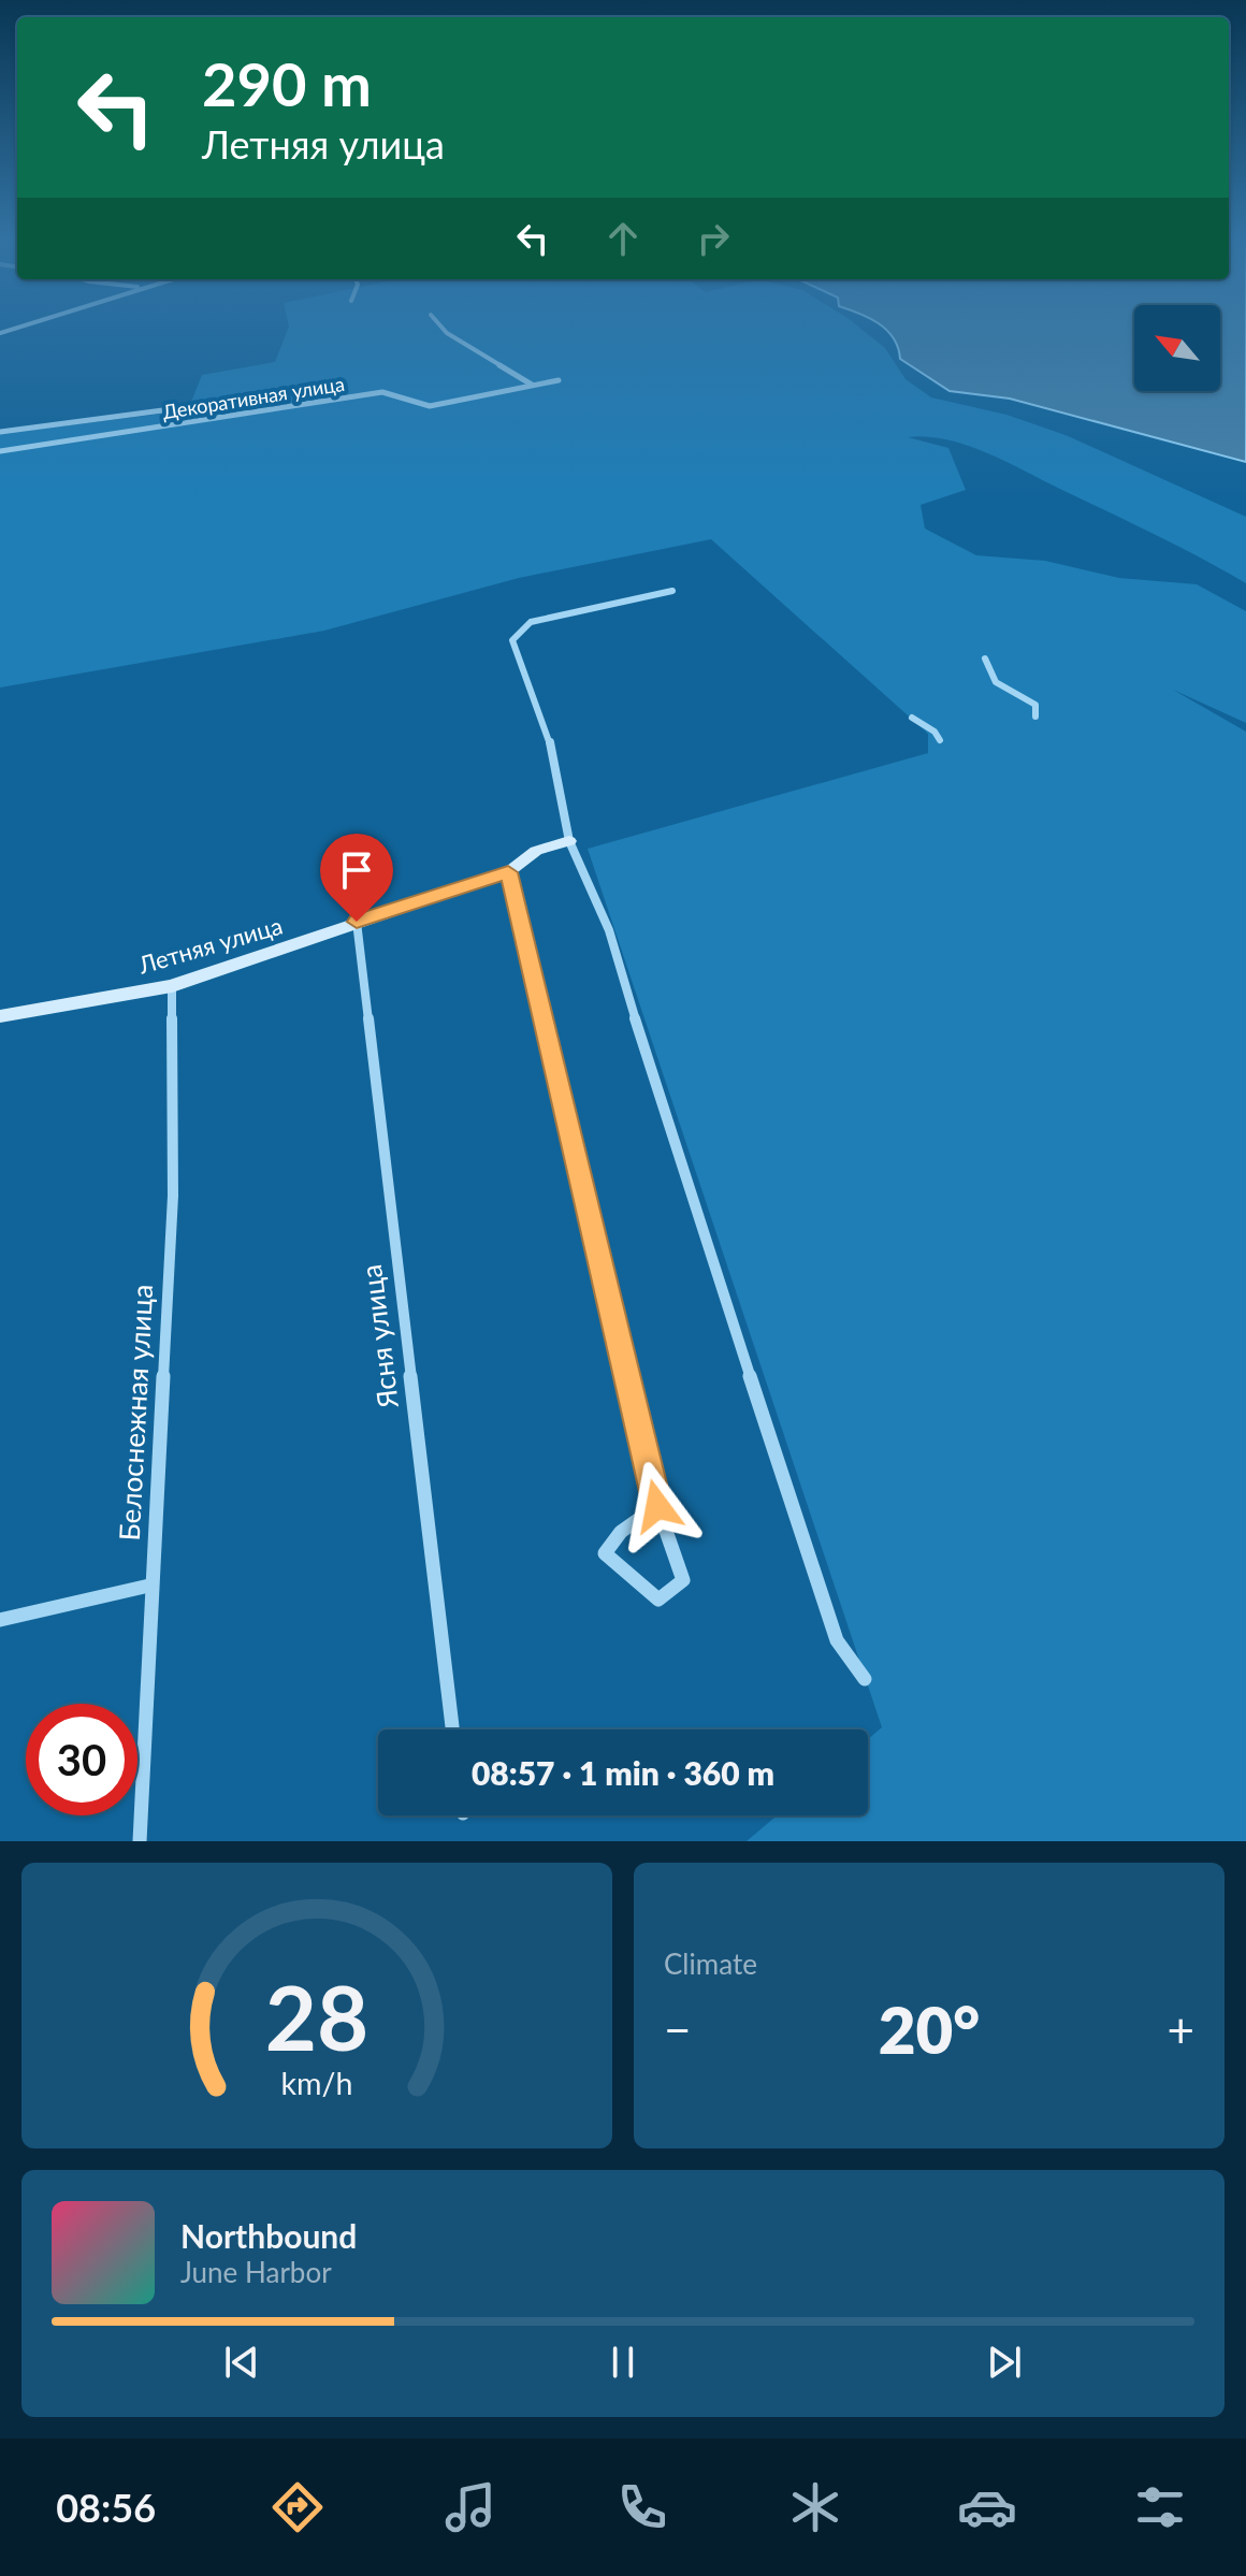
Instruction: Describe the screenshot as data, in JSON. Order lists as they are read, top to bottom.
{
  "streets": {
    "street": [
      "Декоративная улица",
      "Летняя улица",
      "Ясня улица",
      "Белоснежная улица"
    ]
  },
  "crossings": [
    ["Летняя улица", "Ясня улица"],
    ["Летняя улица", "Белоснежная улица"]
  ],
  "north": "top left",
  "page": {
    "turn": ["290 m", "Летняя улица"],
    "limit": "30",
    "trip": "08:57 · 1 min · 360 m",
    "tile": "Climate",
    "heat": ["−", "20°", "+"],
    "song": ["Northbound", "June Harbor"],
    "tabs": "08:56",
    "gauge": ["28", "km/h"]
  }
}
